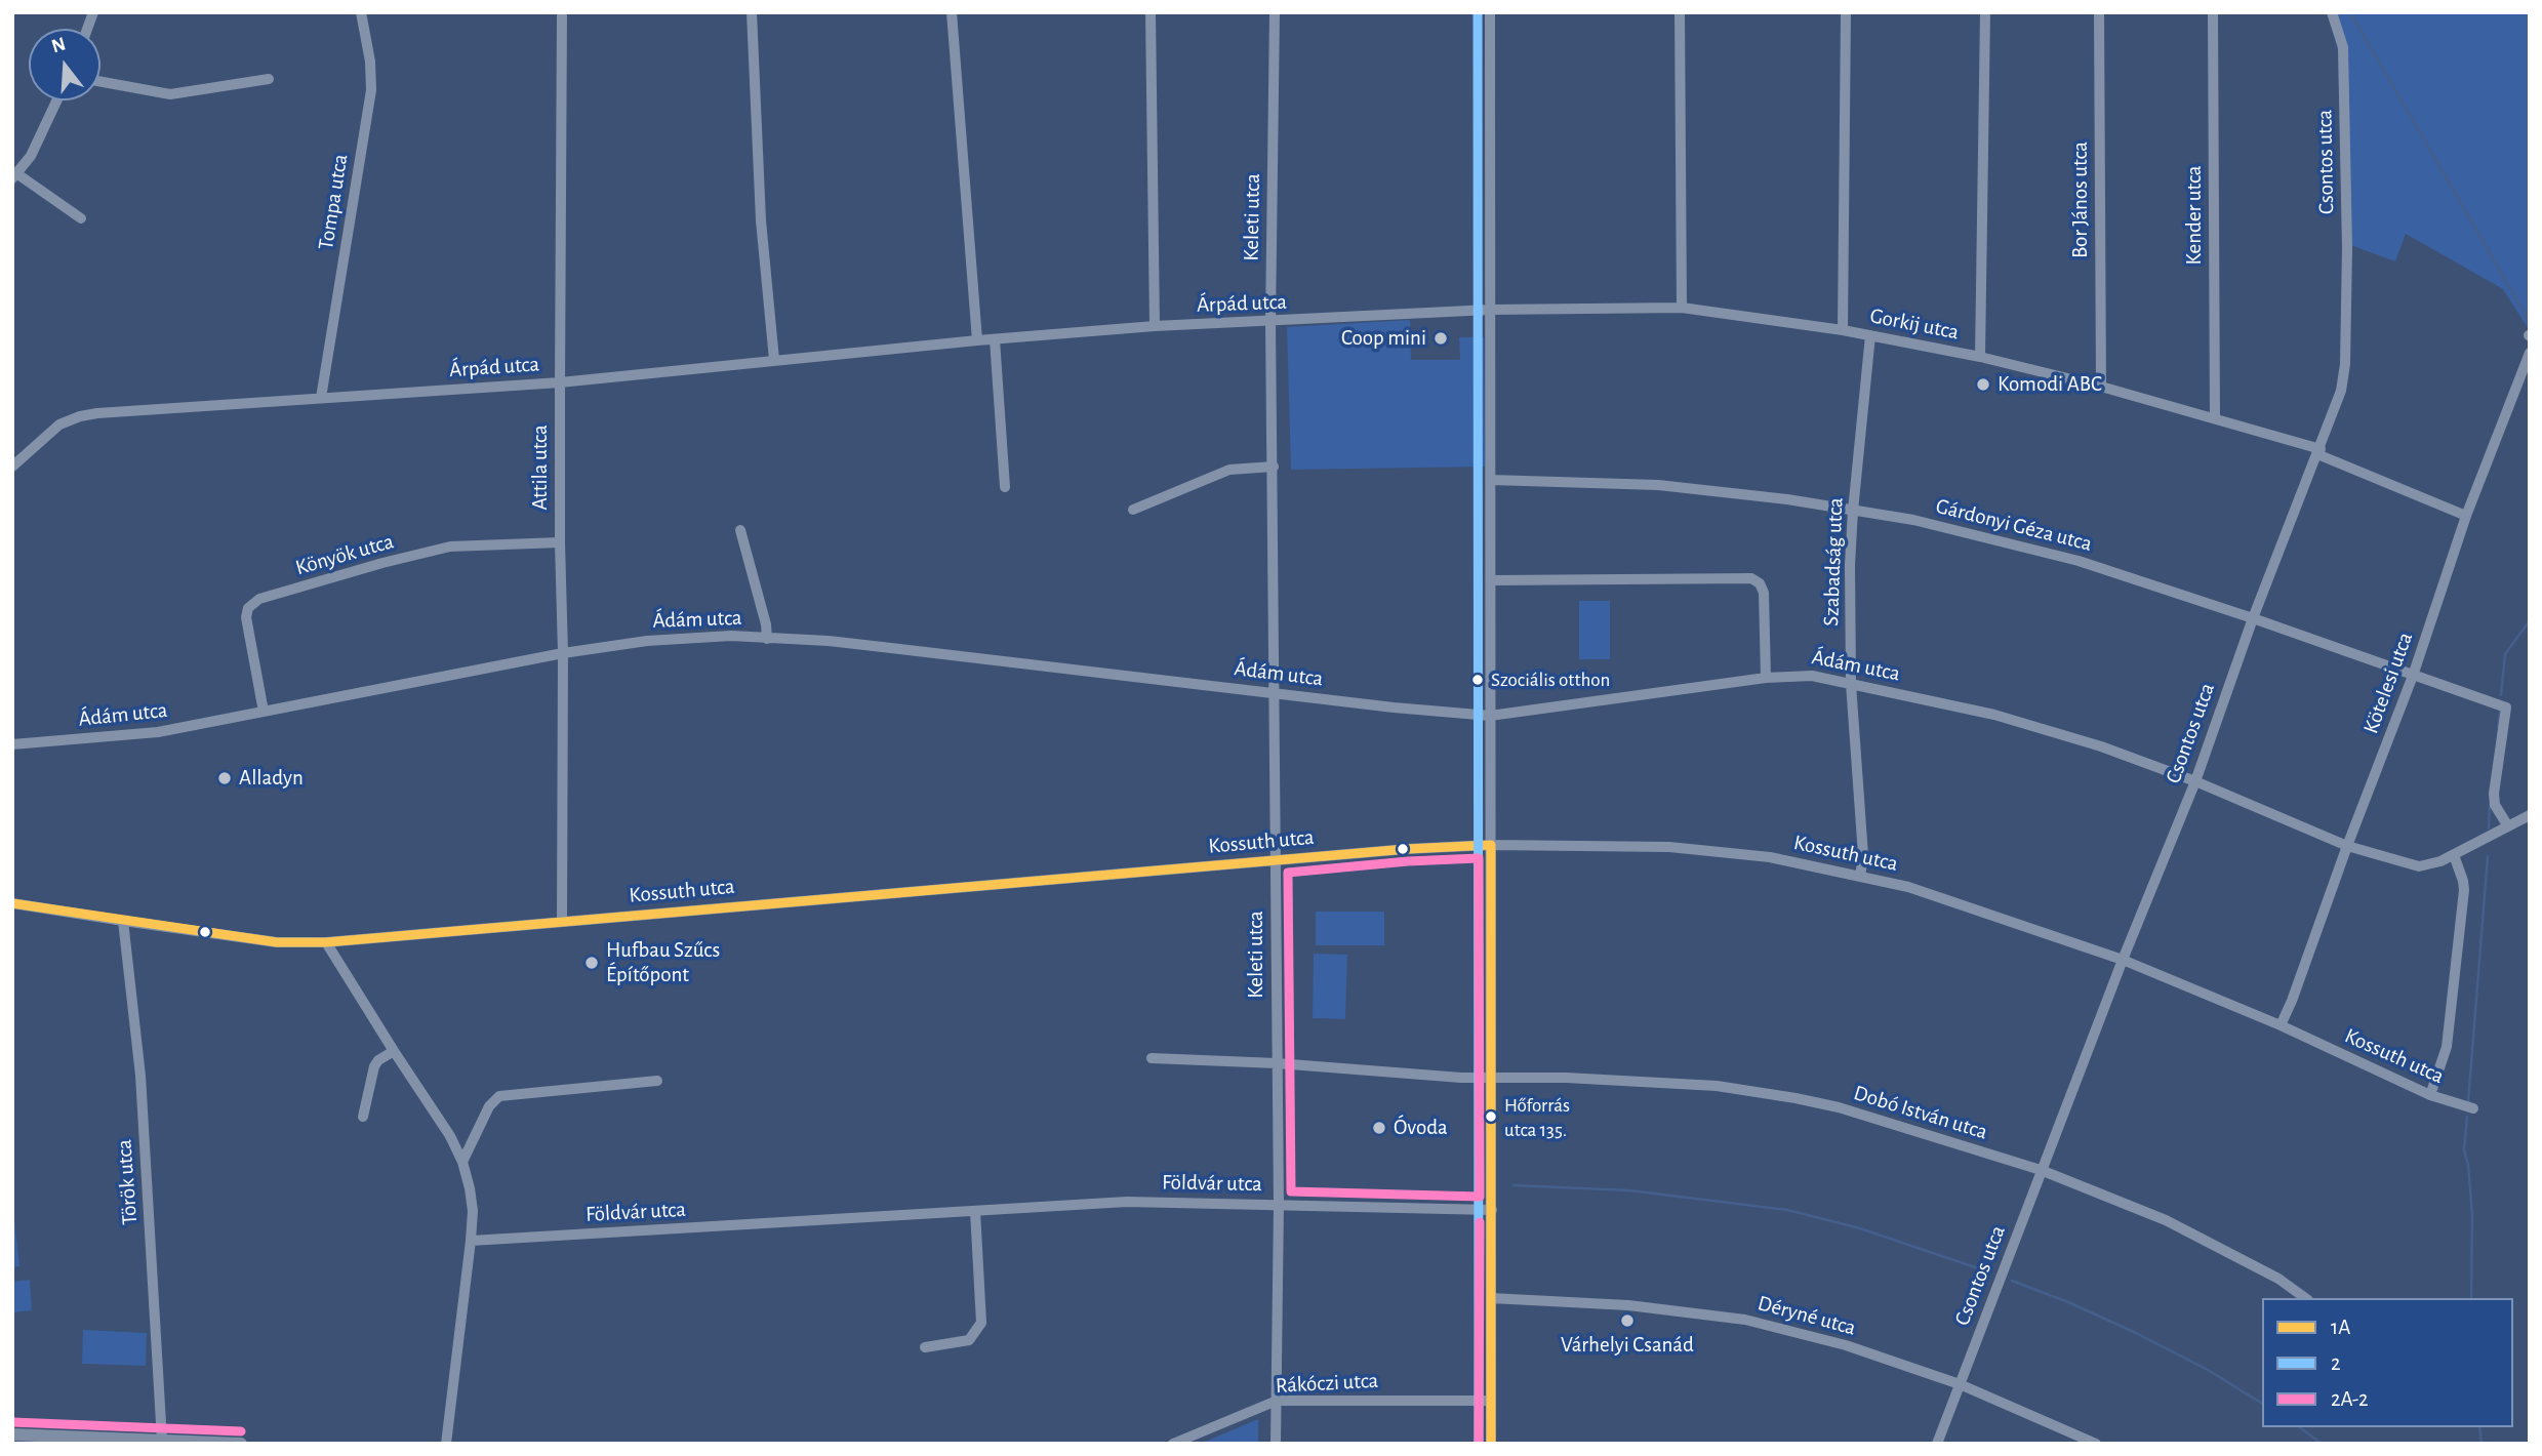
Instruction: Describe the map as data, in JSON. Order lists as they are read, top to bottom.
{
  "streets": {
    "street": [
      "Csontos utca",
      "Bor János utca",
      "Tompa utca",
      "Kender utca",
      "Keleti utca",
      "Árpád utca",
      "Gorkij utca",
      "Attila utca",
      "Gárdonyi Géza utca",
      "Könyök utca",
      "Szabadság utca",
      "Ádám utca",
      "Kötelesi utca",
      "Kossuth utca",
      "Dobó István utca",
      "Török utca",
      "Földvár utca",
      "Déryné utca",
      "Rákóczi utca"
    ]
  },
  "crossings": [
    ["Csontos utca", "Gorkij utca"],
    ["Csontos utca", "Gárdonyi Géza utca"],
    ["Csontos utca", "Ádám utca"],
    ["Csontos utca", "Kossuth utca"],
    ["Csontos utca", "Dobó István utca"],
    ["Csontos utca", "Déryné utca"],
    ["Bor János utca", "Gorkij utca"],
    ["Tompa utca", "Árpád utca"],
    ["Kender utca", "Gorkij utca"],
    ["Keleti utca", "Árpád utca"],
    ["Keleti utca", "Ádám utca"],
    ["Keleti utca", "Kossuth utca"],
    ["Keleti utca", "Dobó István utca"],
    ["Keleti utca", "Földvár utca"],
    ["Keleti utca", "Rákóczi utca"],
    ["Árpád utca", "Gorkij utca"],
    ["Árpád utca", "Attila utca"],
    ["Gorkij utca", "Szabadság utca"],
    ["Gorkij utca", "Kötelesi utca"],
    ["Attila utca", "Könyök utca"],
    ["Attila utca", "Ádám utca"],
    ["Attila utca", "Kossuth utca"],
    ["Gárdonyi Géza utca", "Szabadság utca"],
    ["Gárdonyi Géza utca", "Ádám utca"],
    ["Gárdonyi Géza utca", "Kötelesi utca"],
    ["Könyök utca", "Ádám utca"],
    ["Szabadság utca", "Ádám utca"],
    ["Szabadság utca", "Kossuth utca"],
    ["Ádám utca", "Kötelesi utca"],
    ["Kötelesi utca", "Kossuth utca"],
    ["Kossuth utca", "Török utca"]
  ],
  "places": [
    "Coop mini",
    "Komodi ABC",
    "Szociális otthon",
    "Alladyn",
    "Hufbau Szűcs Építőpont",
    "Hőforrás utca 135.",
    "Óvoda",
    "Várhelyi Csanád"
  ],
  "lines": ["transit line 2", "transit line 1A", "transit line 2A-2"],
  "legend": ["1A", "2", "2A-2"],
  "north": "top"
}
